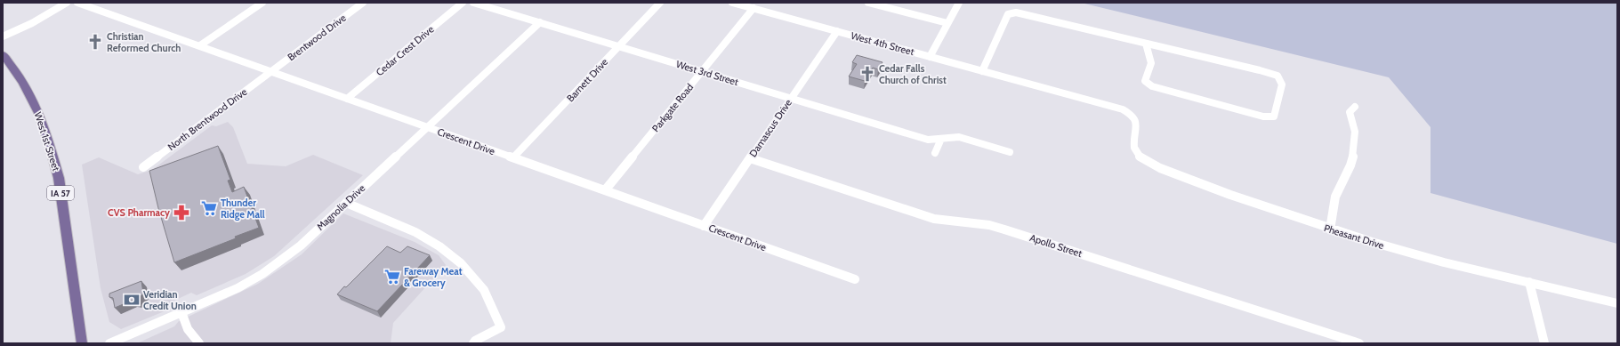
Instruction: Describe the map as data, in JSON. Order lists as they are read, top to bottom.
{
  "streets": {
    "main road": ["West 1st Street", "IA 57"],
    "street": [
      "Brentwood Drive",
      "West 4th Street",
      "Cedar Crest Drive",
      "West 3rd Street",
      "Barnett Drive",
      "Parkgate Road",
      "North Brentwood Drive",
      "Damascus Drive",
      "Crescent Drive",
      "Magnolia Drive",
      "Pheasant Drive",
      "Apollo Street"
    ]
  },
  "crossings": [
    ["Brentwood Drive", "North Brentwood Drive"],
    ["Brentwood Drive", "Crescent Drive"],
    ["West 4th Street", "Parkgate Road"],
    ["West 4th Street", "Damascus Drive"],
    ["West 4th Street", "Pheasant Drive"],
    ["Cedar Crest Drive", "Crescent Drive"],
    ["West 3rd Street", "Barnett Drive"],
    ["West 3rd Street", "Parkgate Road"],
    ["West 3rd Street", "Damascus Drive"],
    ["West 3rd Street", "Magnolia Drive"],
    ["Barnett Drive", "Crescent Drive"],
    ["Parkgate Road", "Crescent Drive"],
    ["North Brentwood Drive", "Crescent Drive"],
    ["Damascus Drive", "Crescent Drive"],
    ["Damascus Drive", "Apollo Street"],
    ["Crescent Drive", "Magnolia Drive"]
  ],
  "places": {
    "church": ["Christian Reformed Church", "Cedar Falls Church of Christ"],
    "supermarket": ["Thunder Ridge Mall", "Fareway Meat & Grocery"],
    "pharmacy": ["CVS Pharmacy"],
    "bank": ["Veridian Credit Union"]
  }
}
